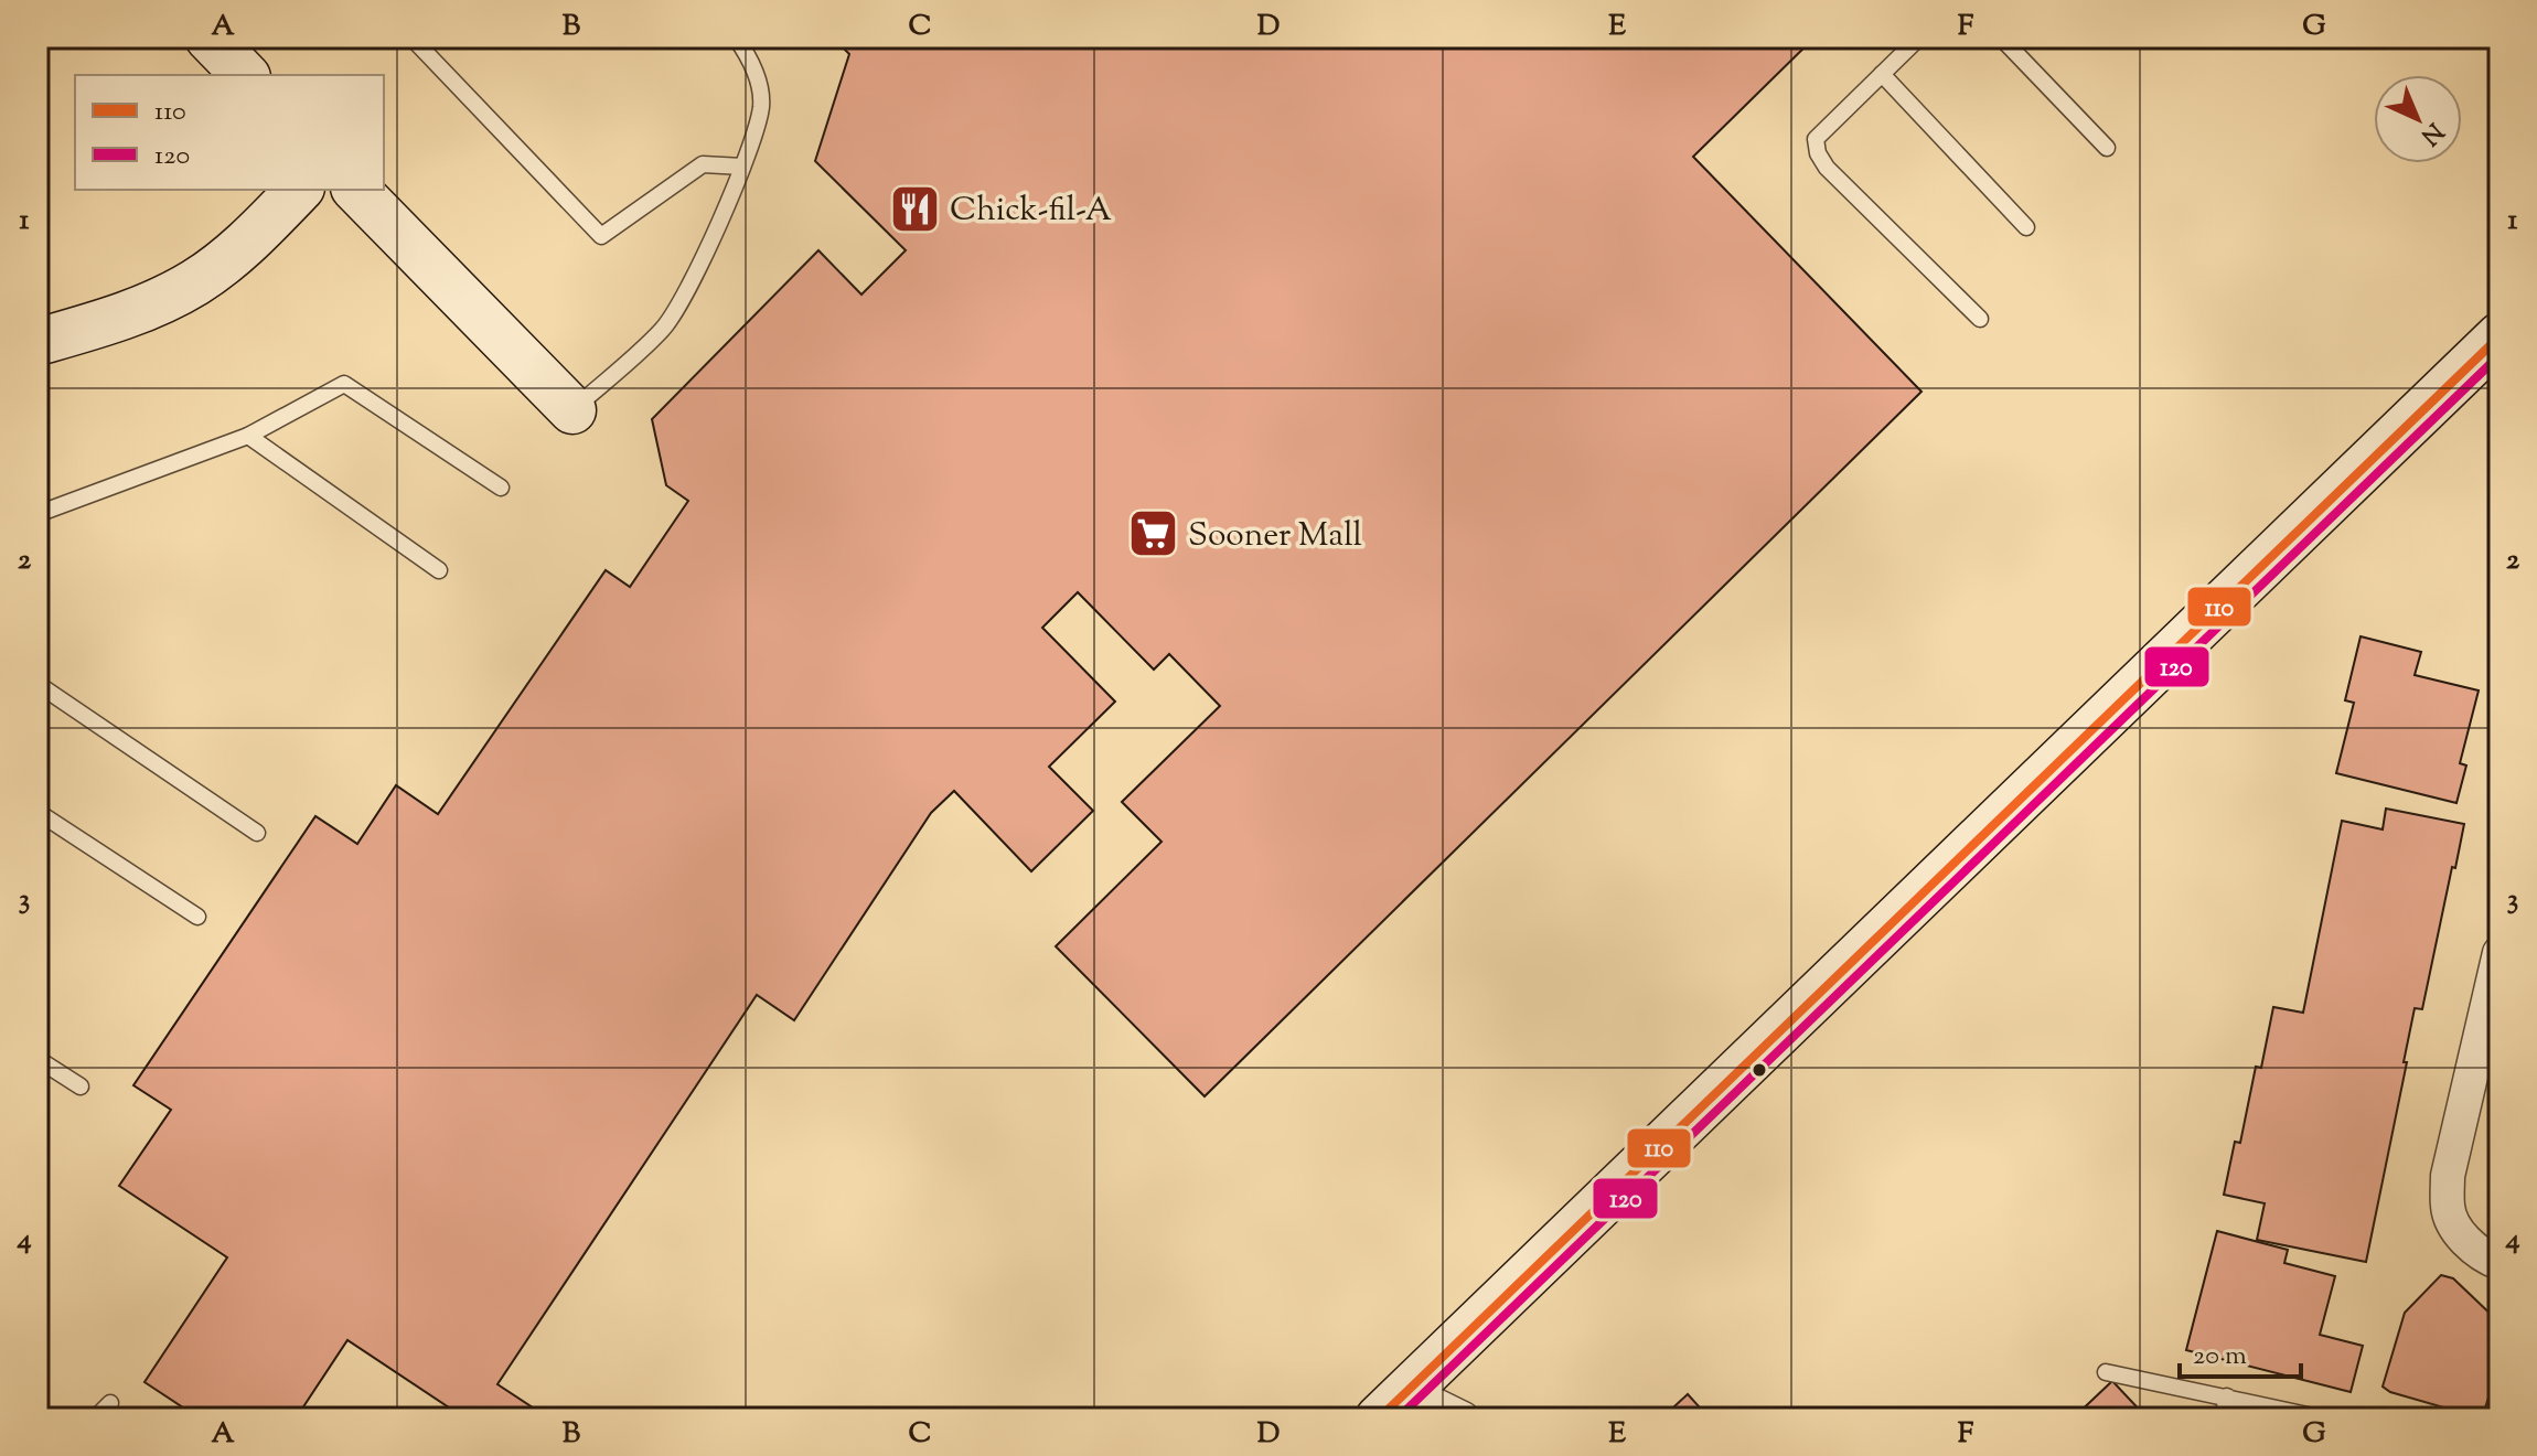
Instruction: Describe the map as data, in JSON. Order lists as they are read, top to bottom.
{
  "places": {
    "restaurant": ["Chick-fil-A"],
    "supermarket": ["Sooner Mall"]
  },
  "lines": ["transit line 110", "transit line 120"],
  "legend": ["110", "120"],
  "scale_bar": "20 m",
  "north": "bottom right",
  "grid": {
    "columns": [
      "A",
      "B",
      "C",
      "D",
      "E",
      "F",
      "G"
    ],
    "rows": [
      "1",
      "2",
      "3",
      "4"
    ]
  }
}
